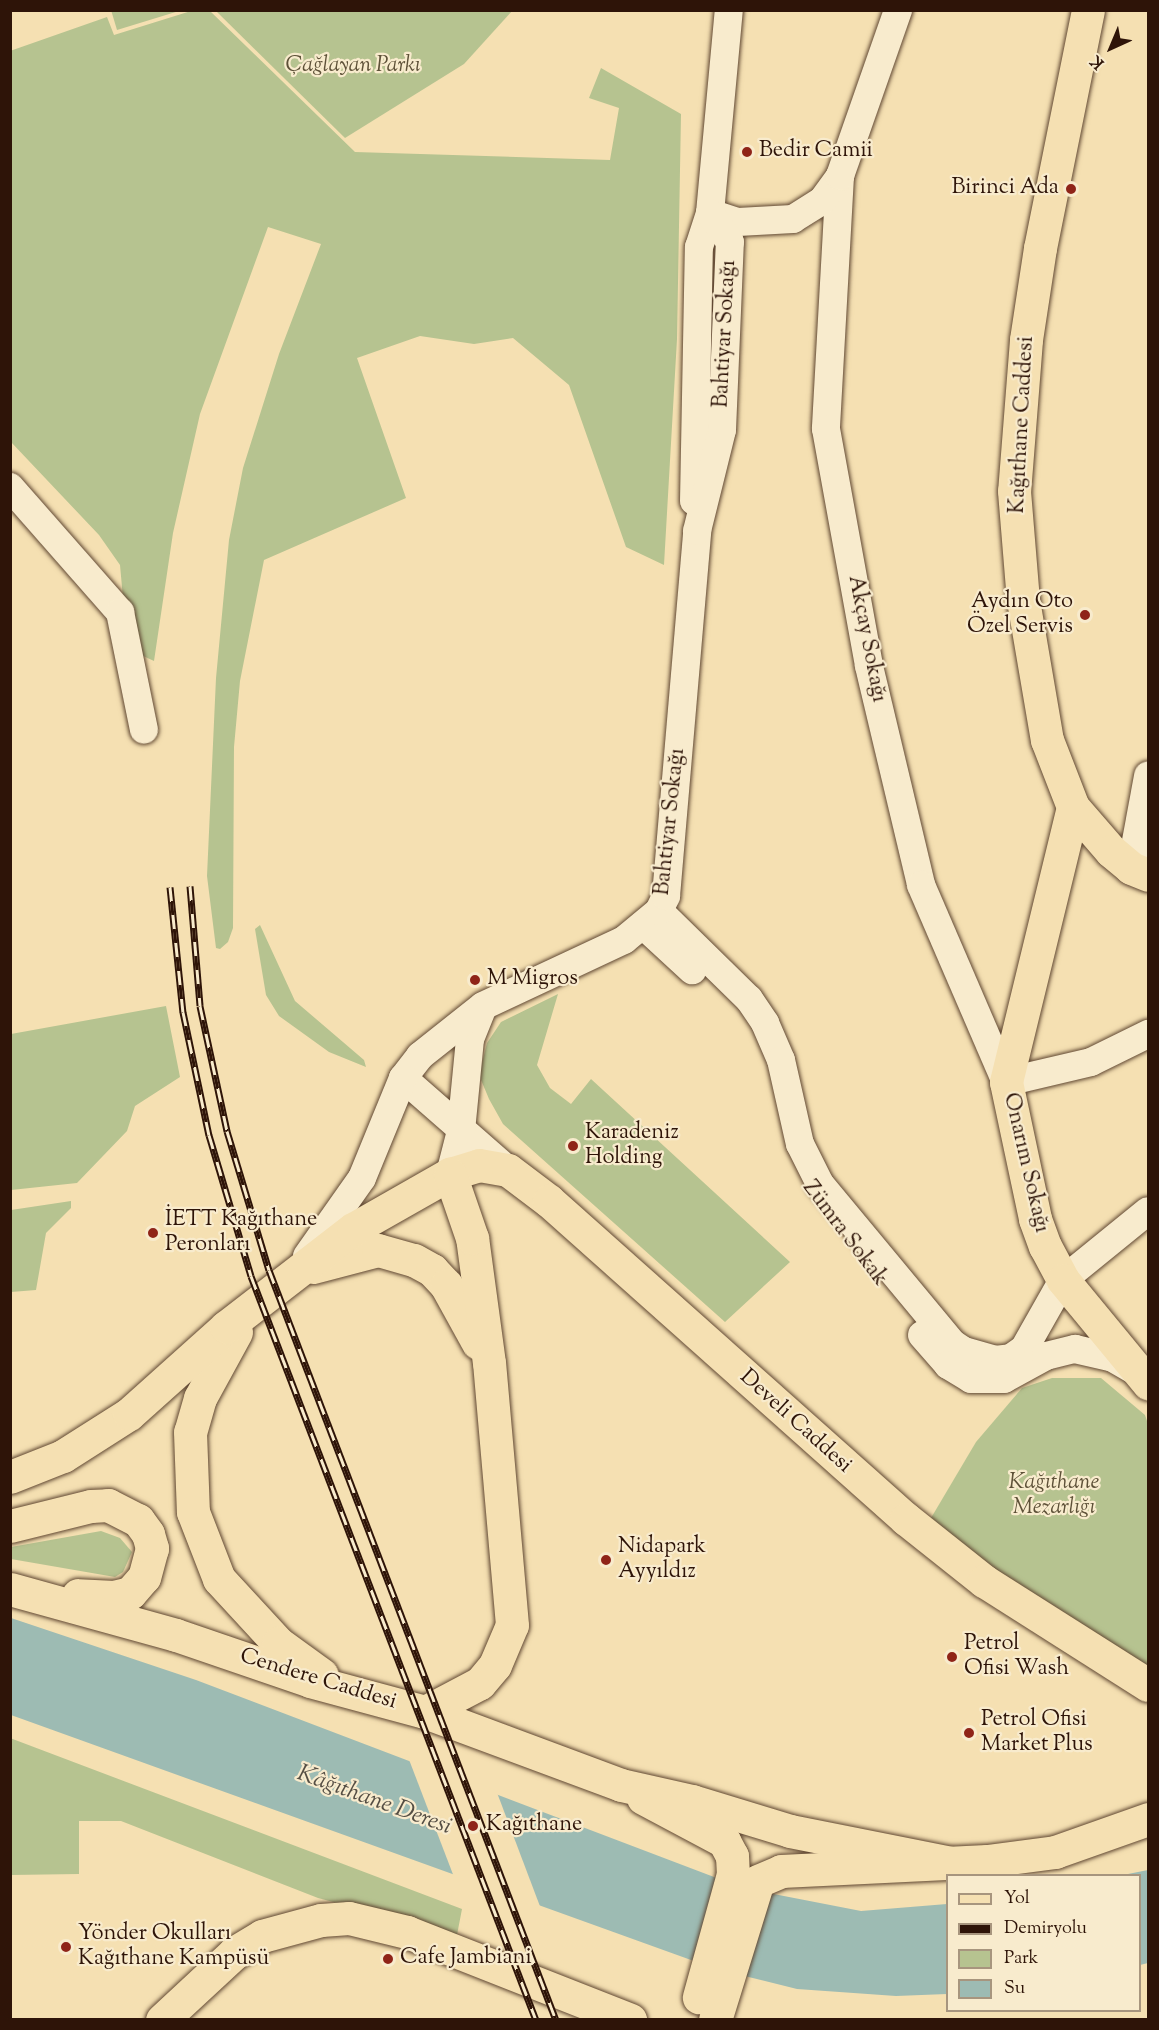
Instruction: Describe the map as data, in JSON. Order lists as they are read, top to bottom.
{
  "streets": {
    "main road": [
      "Kağıthane Caddesi",
      "Onarım Sokağı",
      "Develi Caddesi",
      "Cendere Caddesi"
    ],
    "street": ["Bahtiyar Sokağı", "Akçay Sokağı", "Zümra Sokak"]
  },
  "crossings": [
    ["Bahtiyar Sokağı", "Zümra Sokak"],
    ["Kağıthane Caddesi", "Onarım Sokağı"],
    ["Akçay Sokağı", "Onarım Sokağı"],
    ["Onarım Sokağı", "Zümra Sokak"]
  ],
  "water": ["Kâğıthane Deresi"],
  "parks": ["Çağlayan Parkı", "Kağıthane Mezarlığı"],
  "places": [
    "Bedir Camii",
    "Birinci Ada",
    "Aydın Oto Özel Servis",
    "M Migros",
    "Karadeniz Holding",
    "İETT Kağıthane Peronları",
    "Nidapark Ayyıldız",
    "Petrol Ofisi Wash",
    "Petrol Ofisi Market Plus",
    "Kağıthane",
    "Yönder Okulları Kağıthane Kampüsü",
    "Cafe Jambiani"
  ],
  "legend": [
    "Yol",
    "Demiryolu",
    "Park",
    "Su"
  ],
  "north": "bottom left"
}
